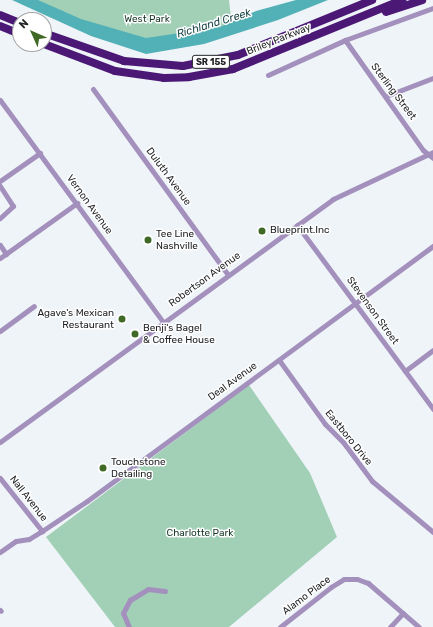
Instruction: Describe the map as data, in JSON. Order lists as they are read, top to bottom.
{
  "streets": {
    "highway": ["Briley Parkway", "SR 155"],
    "street": [
      "Sterling Street",
      "Duluth Avenue",
      "Vernon Avenue",
      "Robertson Avenue",
      "Stevenson Street",
      "Deal Avenue",
      "Eastboro Drive",
      "Nall Avenue",
      "Alamo Place"
    ]
  },
  "crossings": [
    ["Sterling Street", "Robertson Avenue"],
    ["Duluth Avenue", "Robertson Avenue"],
    ["Vernon Avenue", "Robertson Avenue"],
    ["Robertson Avenue", "Stevenson Street"],
    ["Stevenson Street", "Deal Avenue"],
    ["Deal Avenue", "Eastboro Drive"],
    ["Deal Avenue", "Nall Avenue"]
  ],
  "water": ["Richland Creek"],
  "parks": ["West Park", "Charlotte Park"],
  "places": [
    "Blueprint.Inc",
    "Tee Line Nashville",
    "Agave's Mexican Restaurant",
    "Benji's Bagel & Coffee House",
    "Touchstone Detailing"
  ],
  "north": "top left"
}
